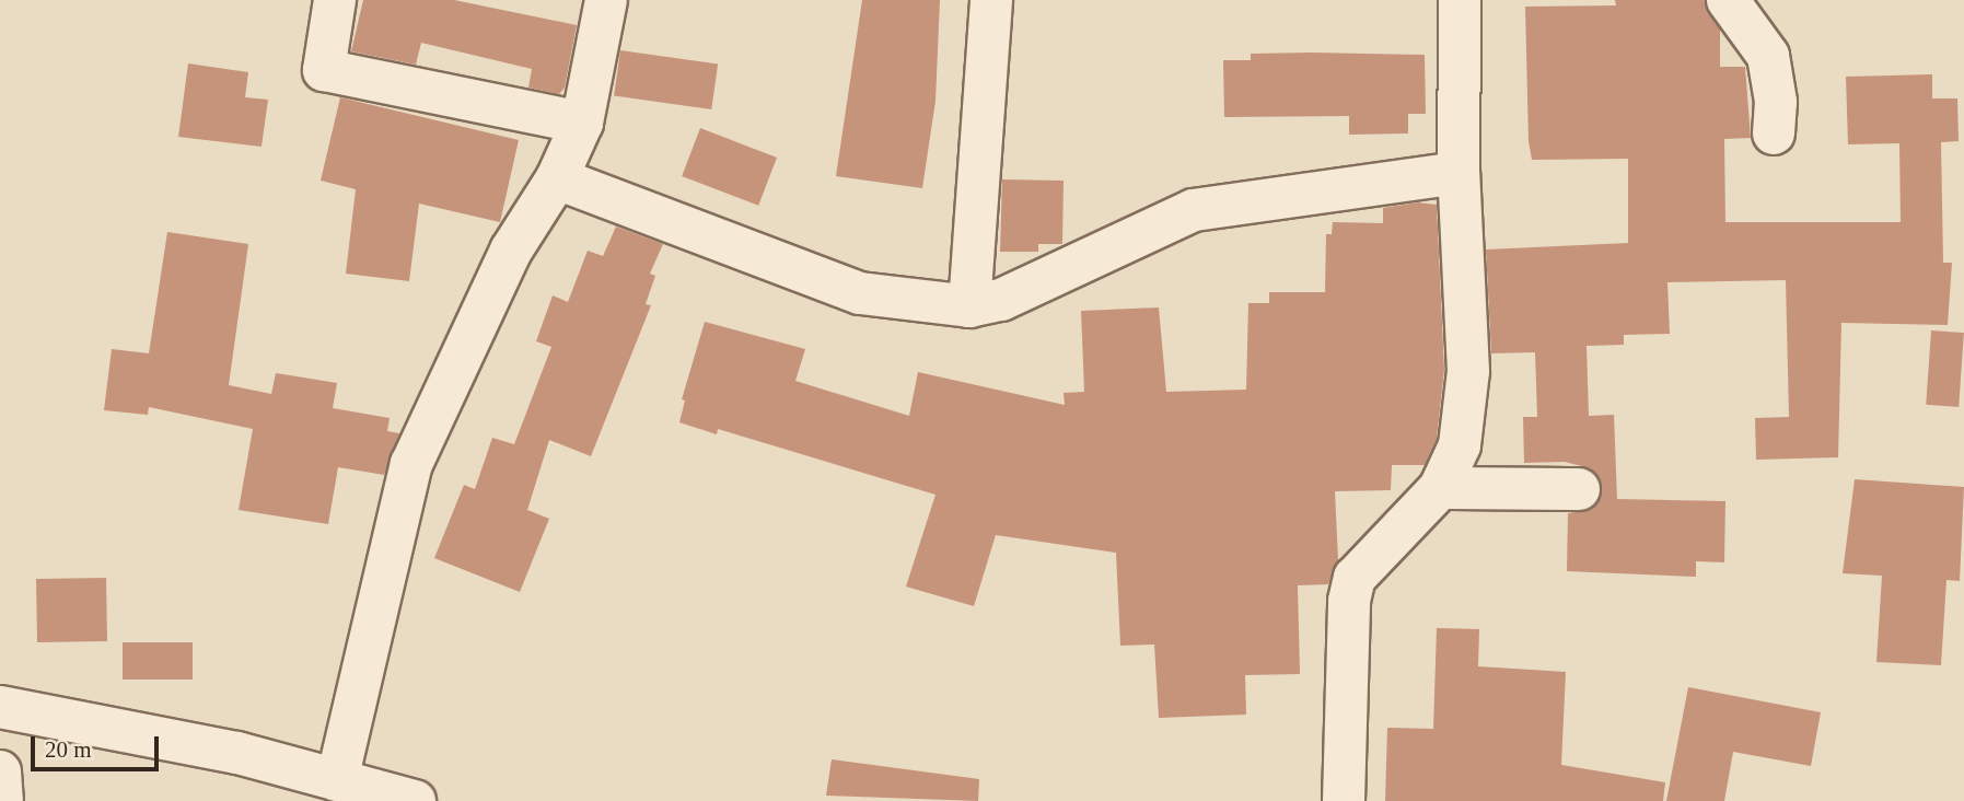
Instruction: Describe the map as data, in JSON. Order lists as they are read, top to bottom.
{
  "scale_bar": "20 m"
}
